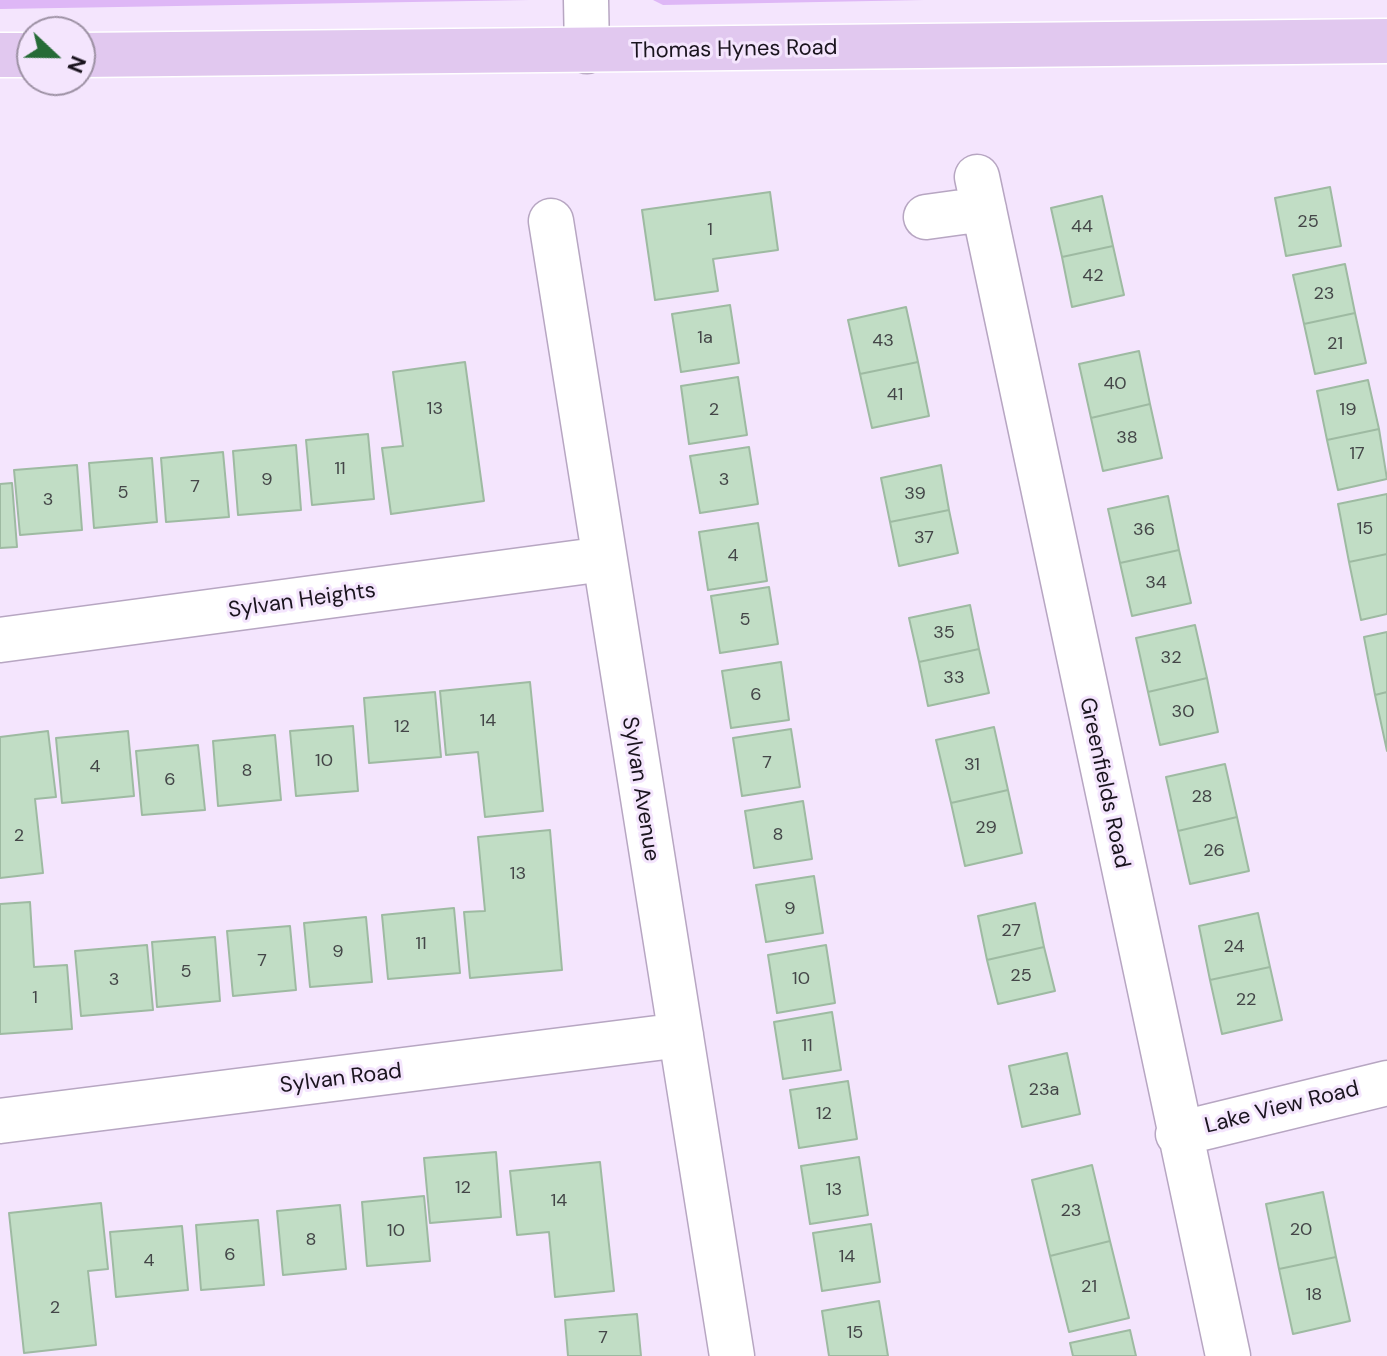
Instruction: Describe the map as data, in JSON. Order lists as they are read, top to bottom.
{
  "streets": {
    "main road": ["Thomas Hynes Road"],
    "street": [
      "Sylvan Heights",
      "Greenfields Road",
      "Sylvan Avenue",
      "Sylvan Road",
      "Lake View Road"
    ]
  },
  "crossings": [
    ["Sylvan Heights", "Sylvan Avenue"],
    ["Greenfields Road", "Lake View Road"],
    ["Sylvan Avenue", "Sylvan Road"]
  ],
  "house_numbers": [
    "25",
    "44",
    "1",
    "42",
    "23",
    "1a",
    "43",
    "21",
    "40",
    "41",
    "13",
    "2",
    "19",
    "38",
    "17",
    "11",
    "9",
    "3",
    "7",
    "5",
    "39",
    "3",
    "15",
    "36",
    "37",
    "4",
    "34",
    "5",
    "35",
    "32",
    "33",
    "6",
    "30",
    "14",
    "12",
    "10",
    "7",
    "31",
    "4",
    "8",
    "6",
    "28",
    "29",
    "8",
    "2",
    "26",
    "13",
    "9",
    "27",
    "11",
    "24",
    "9",
    "7",
    "5",
    "25",
    "10",
    "3",
    "1",
    "22",
    "11",
    "23a",
    "12",
    "12",
    "13",
    "14",
    "23",
    "20",
    "10",
    "8",
    "6",
    "14",
    "4",
    "21",
    "18",
    "2",
    "15",
    "7"
  ],
  "north": "right"
}
